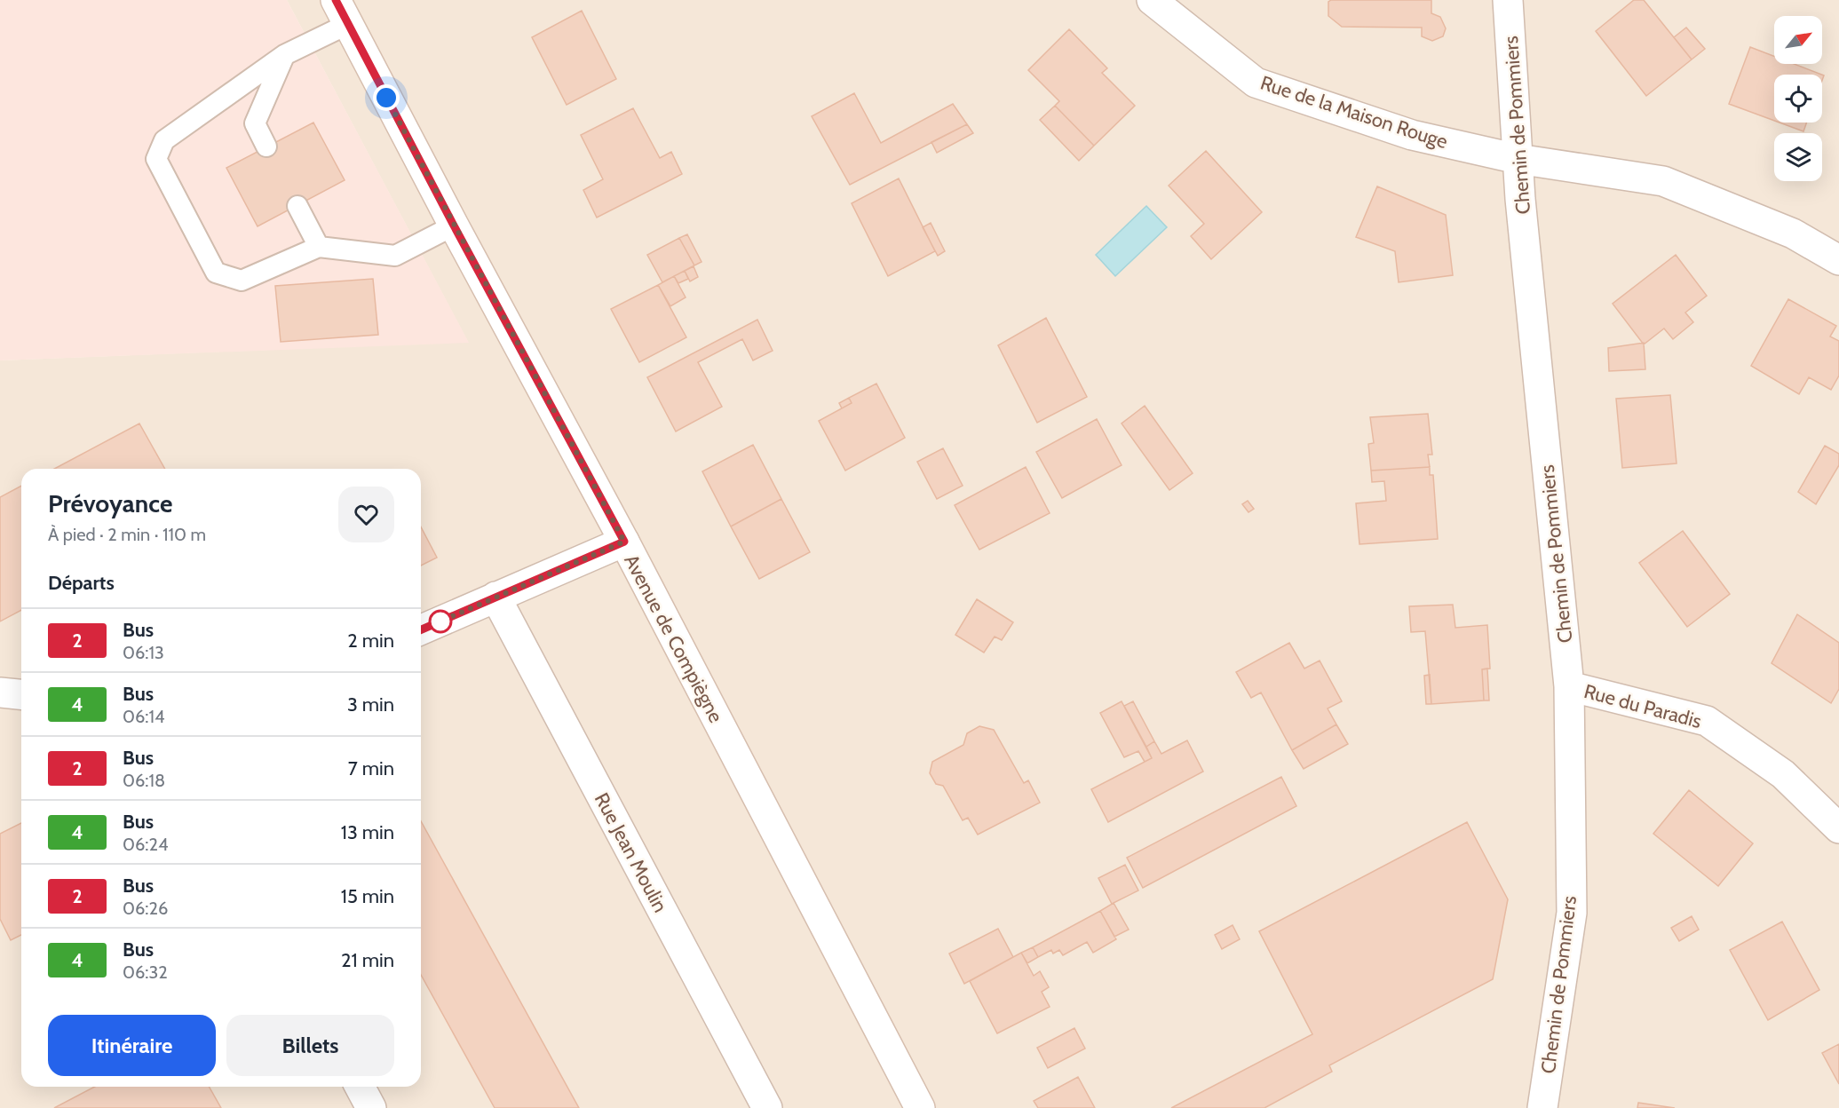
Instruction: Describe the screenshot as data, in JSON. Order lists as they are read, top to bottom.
{
  "streets": {
    "street": [
      "Rue de la Maison Rouge",
      "Chemin de Pommiers",
      "Avenue de Compiègne",
      "Rue du Paradis",
      "Rue Jean Moulin"
    ]
  },
  "crossings": [
    ["Rue de la Maison Rouge", "Chemin de Pommiers"],
    ["Chemin de Pommiers", "Rue du Paradis"]
  ],
  "lines": ["bus line 2"],
  "north": "top right",
  "page": {
    "heading": [
      ["Prévoyance", "À pied · 2 min · 110 m"],
      "Départs"
    ],
    "list": [
      {
        "mark": "2",
        "name": "Bus",
        "note": "06:13",
        "value": "2 min"
      },
      {
        "mark": "4",
        "name": "Bus",
        "note": "06:14",
        "value": "3 min"
      },
      {
        "mark": "2",
        "name": "Bus",
        "note": "06:18",
        "value": "7 min"
      },
      {
        "mark": "4",
        "name": "Bus",
        "note": "06:24",
        "value": "13 min"
      },
      {
        "mark": "2",
        "name": "Bus",
        "note": "06:26",
        "value": "15 min"
      },
      {
        "mark": "4",
        "name": "Bus",
        "note": "06:32",
        "value": "21 min"
      }
    ],
    "buttons": ["Itinéraire", "Billets"]
  }
}
